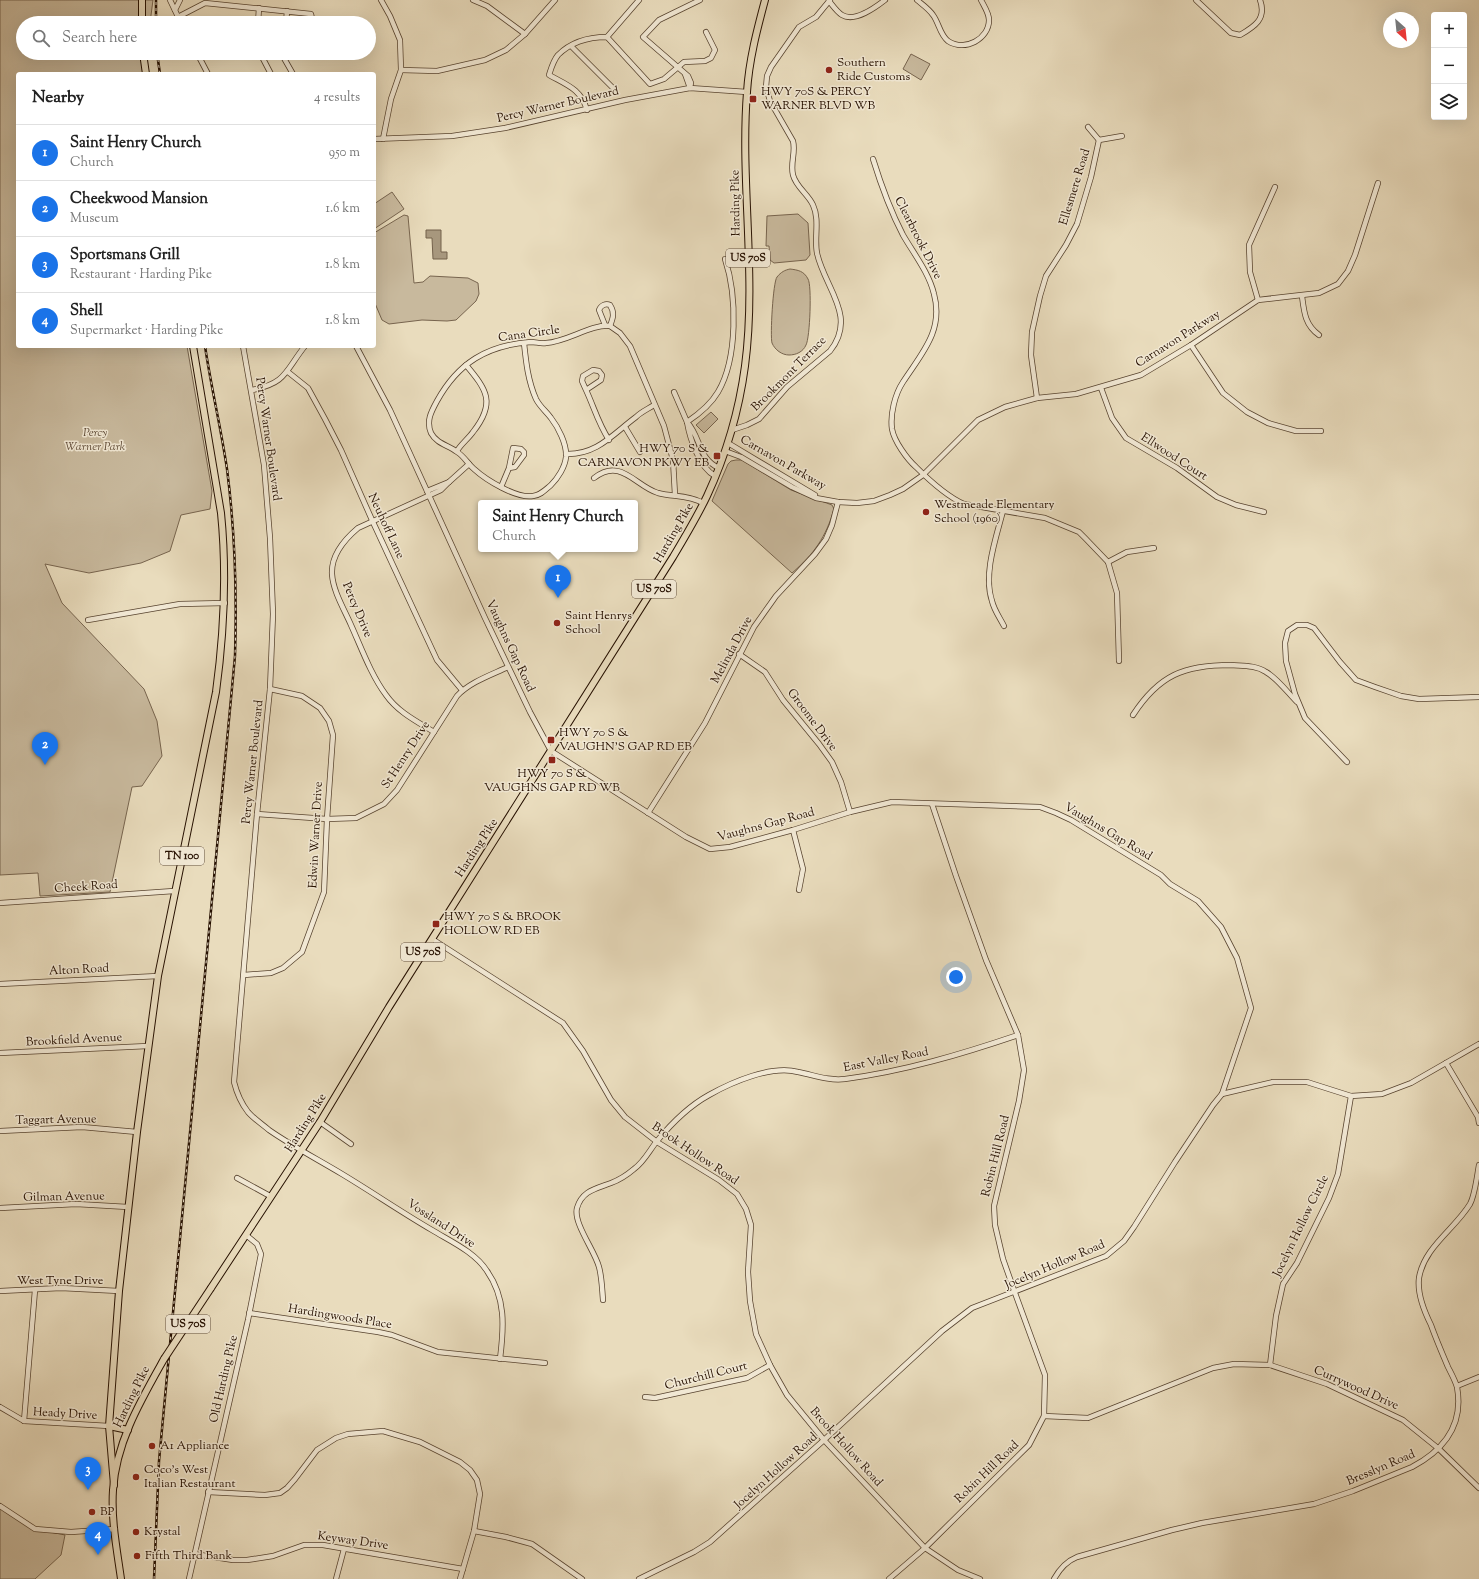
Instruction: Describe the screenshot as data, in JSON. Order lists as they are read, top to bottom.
{
  "streets": {
    "main road": ["Harding Pike", "US 70S", "TN 100"],
    "street": [
      "Percy Warner Boulevard",
      "Ellesmere Road",
      "Clearbrook Drive",
      "Cana Circle",
      "Carnavon Parkway",
      "Brookmont Terrace",
      "Ellwood Court",
      "Neuhoff Lane",
      "Percy Drive",
      "Vaughns Gap Road",
      "Melinda Drive",
      "Groome Drive",
      "St Henry Drive",
      "Edwin Warner Drive",
      "Cheek Road",
      "Alton Road",
      "Brookfield Avenue",
      "East Valley Road",
      "Taggart Avenue",
      "Brook Hollow Road",
      "Robin Hill Road",
      "Gilman Avenue",
      "Vossland Drive",
      "Jocelyn Hollow Circle",
      "Jocelyn Hollow Road",
      "West Tyne Drive",
      "Hardingwoods Place",
      "Churchill Court",
      "Old Harding Pike",
      "Currywood Drive",
      "Heady Drive",
      "Bresslyn Road",
      "Keyway Drive"
    ]
  },
  "crossings": [
    ["Percy Warner Boulevard", "Harding Pike"],
    ["Percy Warner Boulevard", "US 70S"],
    ["Percy Warner Boulevard", "St Henry Drive"],
    ["Percy Warner Boulevard", "Edwin Warner Drive"],
    ["Percy Warner Boulevard", "Vossland Drive"],
    ["Ellesmere Road", "Carnavon Parkway"],
    ["Harding Pike", "US 70S"],
    ["Harding Pike", "Carnavon Parkway"],
    ["Harding Pike", "Brookmont Terrace"],
    ["Harding Pike", "Vaughns Gap Road"],
    ["Harding Pike", "TN 100"],
    ["Harding Pike", "Brook Hollow Road"],
    ["Harding Pike", "Vossland Drive"],
    ["Harding Pike", "Old Harding Pike"],
    ["Clearbrook Drive", "Carnavon Parkway"],
    ["Carnavon Parkway", "Ellwood Court"],
    ["Carnavon Parkway", "Melinda Drive"],
    ["Neuhoff Lane", "Percy Drive"],
    ["Neuhoff Lane", "St Henry Drive"],
    ["Percy Drive", "Vaughns Gap Road"],
    ["Percy Drive", "St Henry Drive"],
    ["Vaughns Gap Road", "Melinda Drive"],
    ["Vaughns Gap Road", "Groome Drive"],
    ["Vaughns Gap Road", "St Henry Drive"],
    ["Vaughns Gap Road", "Robin Hill Road"],
    ["Vaughns Gap Road", "Jocelyn Hollow Road"],
    ["Melinda Drive", "Groome Drive"],
    ["St Henry Drive", "Edwin Warner Drive"],
    ["TN 100", "Cheek Road"],
    ["TN 100", "Alton Road"],
    ["TN 100", "Brookfield Avenue"],
    ["TN 100", "Taggart Avenue"],
    ["TN 100", "Gilman Avenue"],
    ["TN 100", "West Tyne Drive"],
    ["TN 100", "Heady Drive"],
    ["East Valley Road", "Brook Hollow Road"],
    ["East Valley Road", "Robin Hill Road"],
    ["Brook Hollow Road", "Robin Hill Road"],
    ["Brook Hollow Road", "Jocelyn Hollow Road"],
    ["Brook Hollow Road", "Churchill Court"],
    ["Robin Hill Road", "Jocelyn Hollow Road"],
    ["Robin Hill Road", "Currywood Drive"],
    ["Vossland Drive", "Hardingwoods Place"],
    ["Jocelyn Hollow Circle", "Currywood Drive"],
    ["Hardingwoods Place", "Old Harding Pike"],
    ["Old Harding Pike", "Keyway Drive"],
    ["Currywood Drive", "Bresslyn Road"]
  ],
  "parks": ["Percy Warner Park"],
  "places": {
    "other": [
      "Southern Ride Customs",
      "Westmeade Elementary School (1960)",
      "Saint Henrys School",
      "A1 Appliance",
      "Coco's West Italian Restaurant",
      "BP",
      "Krystal",
      "Fifth Third Bank"
    ],
    "transit": [
      "HWY 70S & PERCY WARNER BLVD WB",
      "HWY 70 S & CARNAVON PKWY EB",
      "HWY 70 S & VAUGHN'S GAP RD EB",
      "HWY 70 S & VAUGHNS GAP RD WB",
      "HWY 70 S & BROOK HOLLOW RD EB"
    ]
  },
  "north": "bottom right",
  "page": {
    "map_buttons": ["+", "−"],
    "search": "Search here",
    "heading": ["Nearby", "4 results"],
    "list": [
      {
        "mark": "1",
        "name": "Saint Henry Church",
        "note": "Church",
        "value": "950 m"
      },
      {
        "mark": "2",
        "name": "Cheekwood Mansion",
        "note": "Museum",
        "value": "1.6 km"
      },
      {
        "mark": "3",
        "name": "Sportsmans Grill",
        "note": "Restaurant · Harding Pike",
        "value": "1.8 km"
      },
      {
        "mark": "4",
        "name": "Shell",
        "note": "Supermarket · Harding Pike",
        "value": "1.8 km"
      }
    ],
    "popup": ["Saint Henry Church", "Church"],
    "pins": [
      "1",
      "2",
      "3",
      "4"
    ]
  }
}
